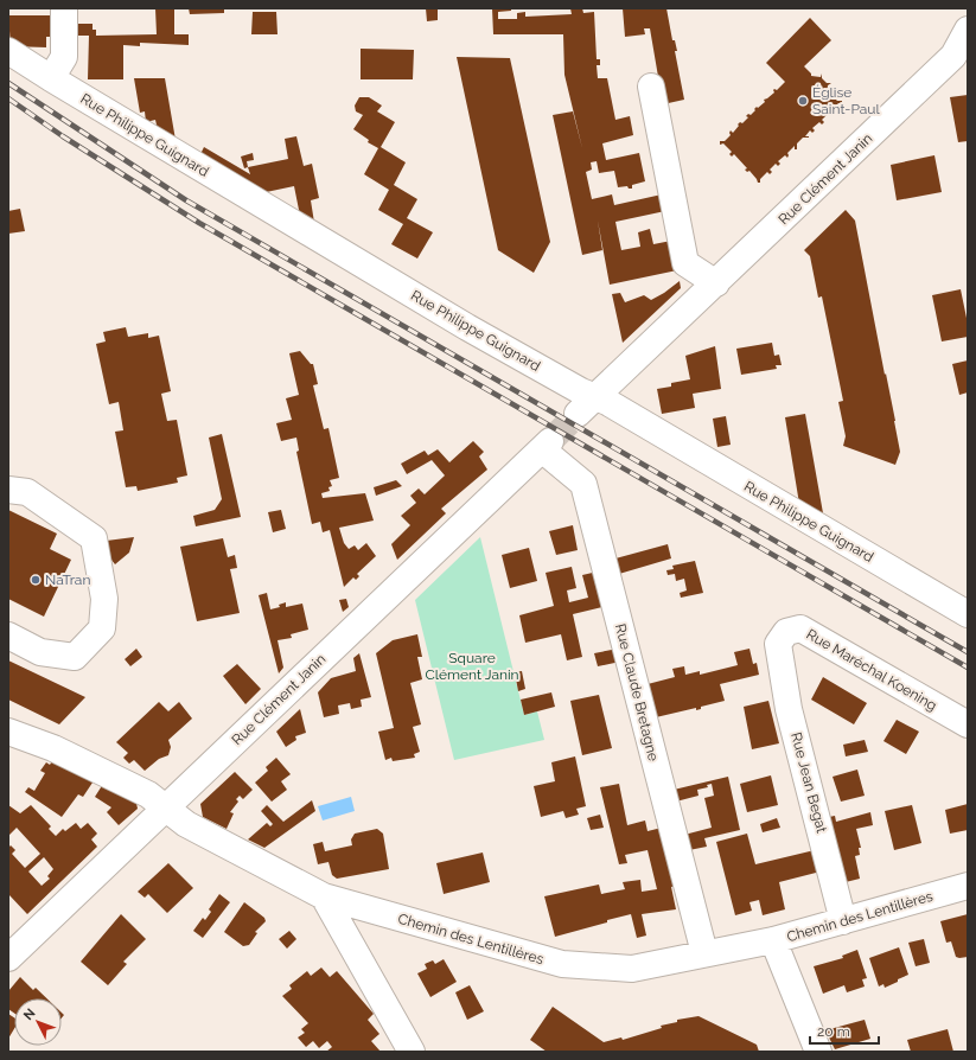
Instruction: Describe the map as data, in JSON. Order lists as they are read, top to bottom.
{
  "streets": {
    "street": [
      "Rue Philippe Guignard",
      "Rue Clément Janin",
      "Rue Maréchal Koening",
      "Rue Claude Bretagne",
      "Rue Jean Begat",
      "Chemin des Lentillères"
    ]
  },
  "crossings": [
    ["Rue Philippe Guignard", "Rue Clément Janin"],
    ["Rue Clément Janin", "Rue Claude Bretagne"],
    ["Rue Clément Janin", "Chemin des Lentillères"],
    ["Rue Maréchal Koening", "Rue Jean Begat"],
    ["Rue Claude Bretagne", "Chemin des Lentillères"],
    ["Rue Jean Begat", "Chemin des Lentillères"]
  ],
  "parks": ["Square Clément Janin"],
  "places": ["Église Saint-Paul", "NaTran"],
  "scale_bar": "20 m",
  "north": "top left"
}
